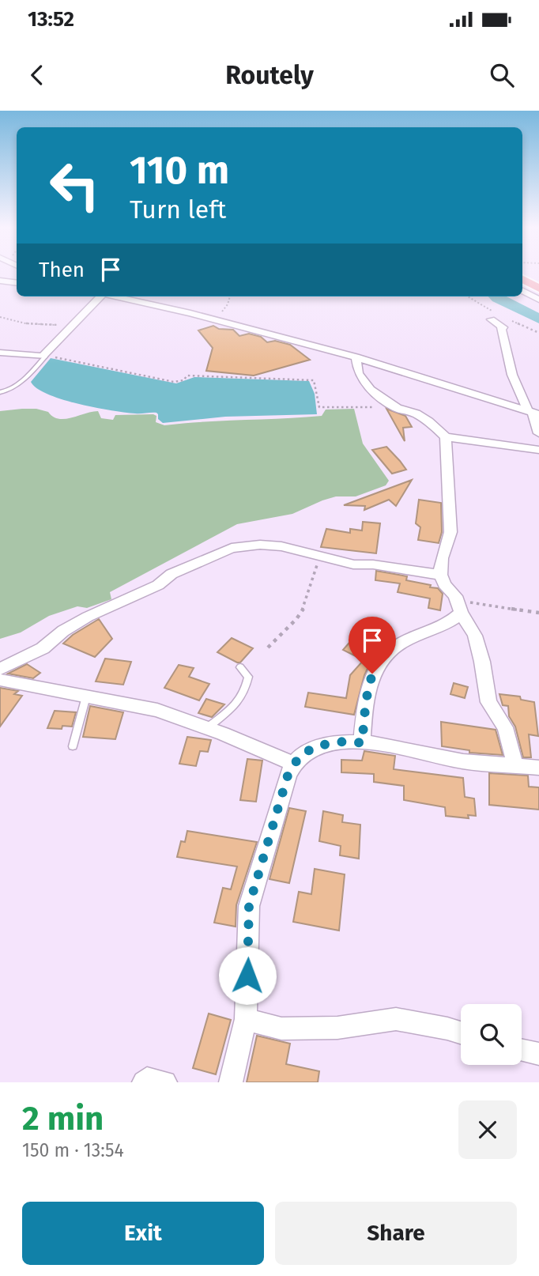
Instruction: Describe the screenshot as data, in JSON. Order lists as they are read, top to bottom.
{
  "page": {
    "status": "13:52",
    "header": "Routely",
    "turn": ["110 m", "Turn left"],
    "then": "Then",
    "heading": ["2 min", "150 m · 13:54"],
    "buttons": ["Exit", "Share"]
  }
}
